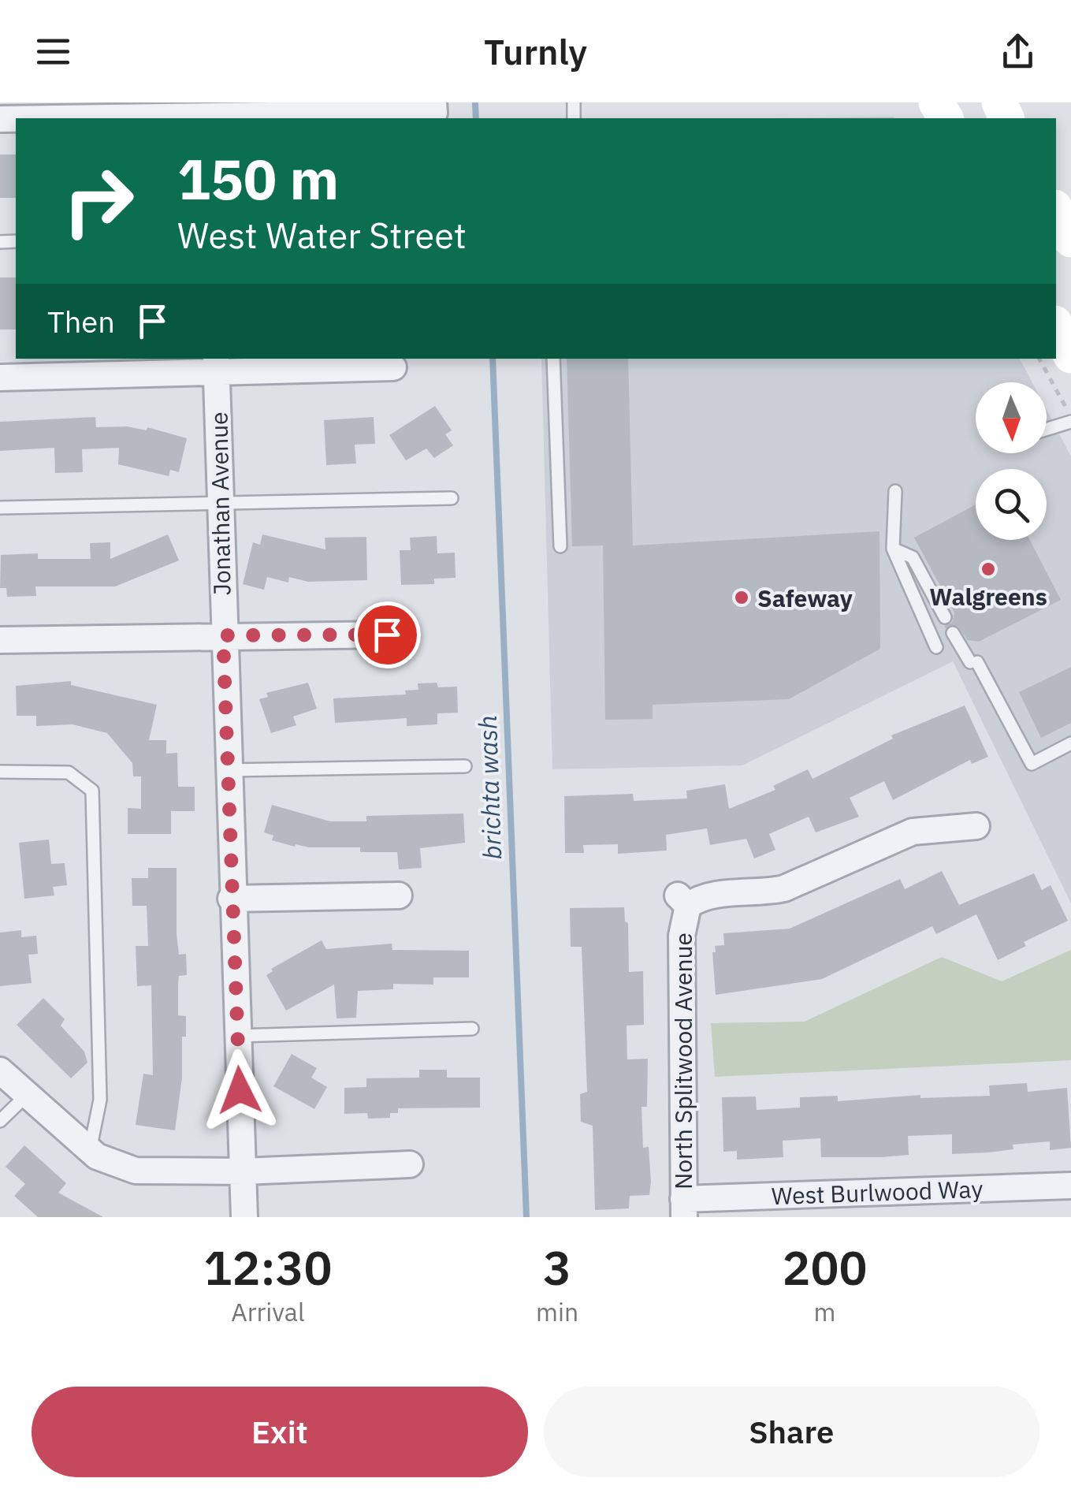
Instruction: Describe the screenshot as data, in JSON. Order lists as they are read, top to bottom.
{
  "streets": {
    "street": ["Jonathan Avenue", "North Splitwood Avenue", "West Burlwood Way"]
  },
  "crossings": [
    ["North Splitwood Avenue", "West Burlwood Way"]
  ],
  "water": ["brichta wash"],
  "places": ["Walgreens", "Safeway"],
  "north": "bottom",
  "page": {
    "header": "Turnly",
    "turn": ["150 m", "West Water Street"],
    "then": "Then",
    "eta": [
      "12:30",
      "Arrival",
      "3",
      "min",
      "200",
      "m"
    ],
    "buttons": ["Exit", "Share"]
  }
}
